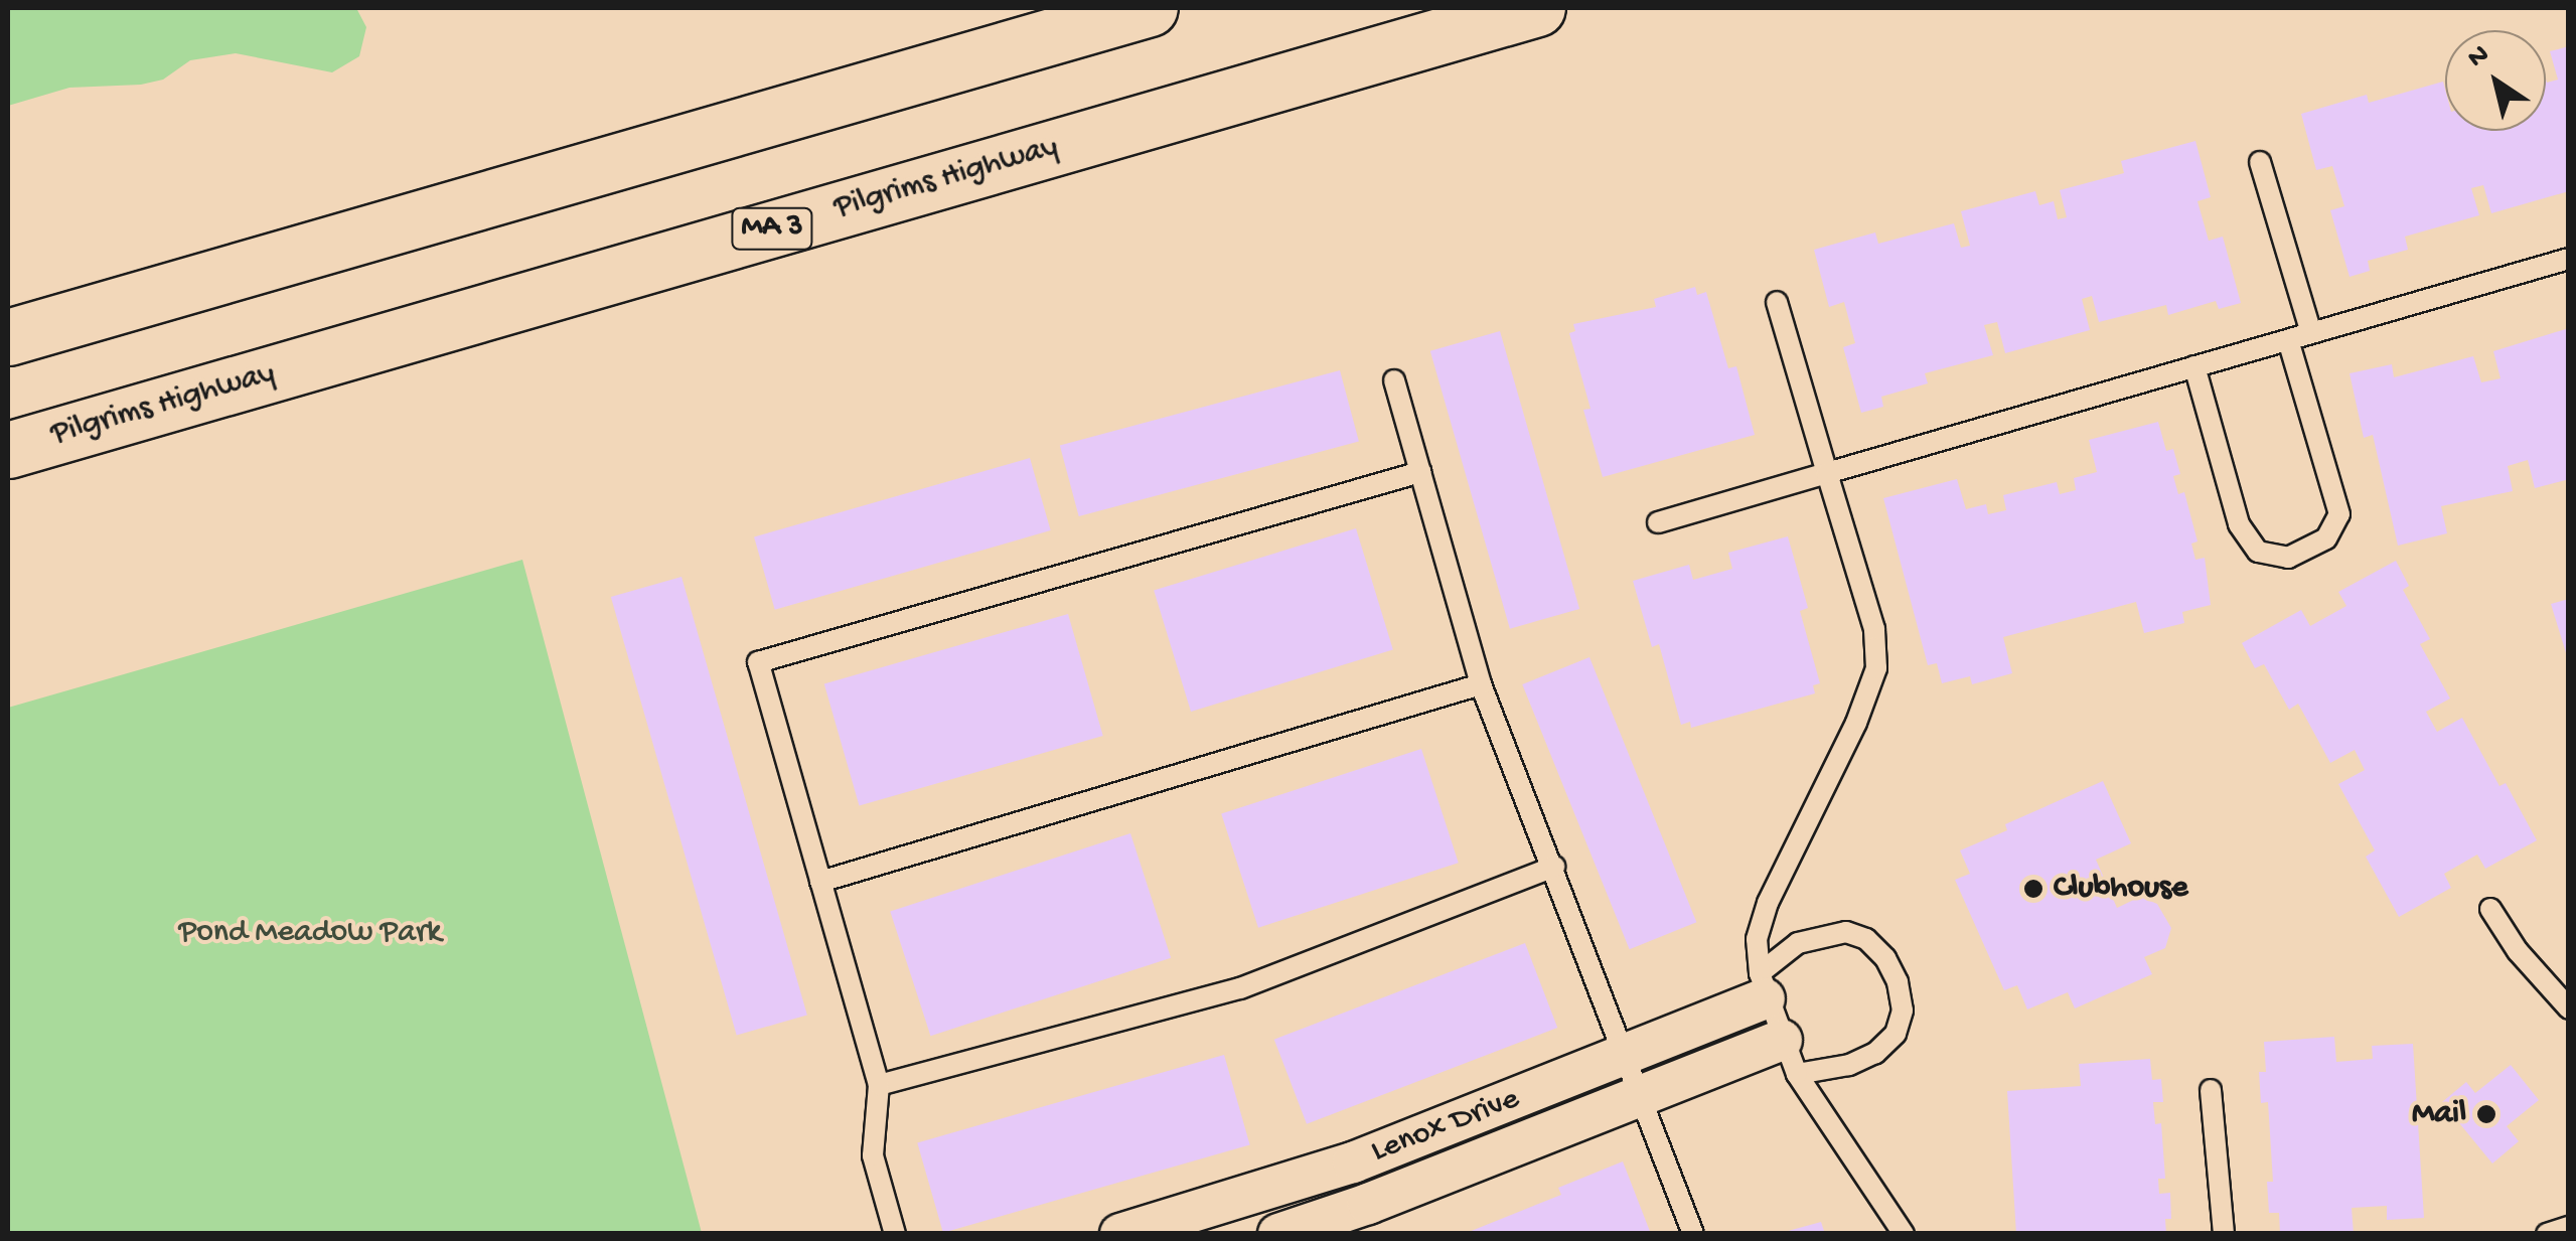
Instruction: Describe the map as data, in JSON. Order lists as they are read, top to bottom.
{
  "streets": {
    "highway": ["Pilgrims Highway", "MA 3"],
    "street": ["Lenox Drive"]
  },
  "parks": ["Pond Meadow Park"],
  "places": ["Clubhouse", "Mail"],
  "north": "top left"
}
